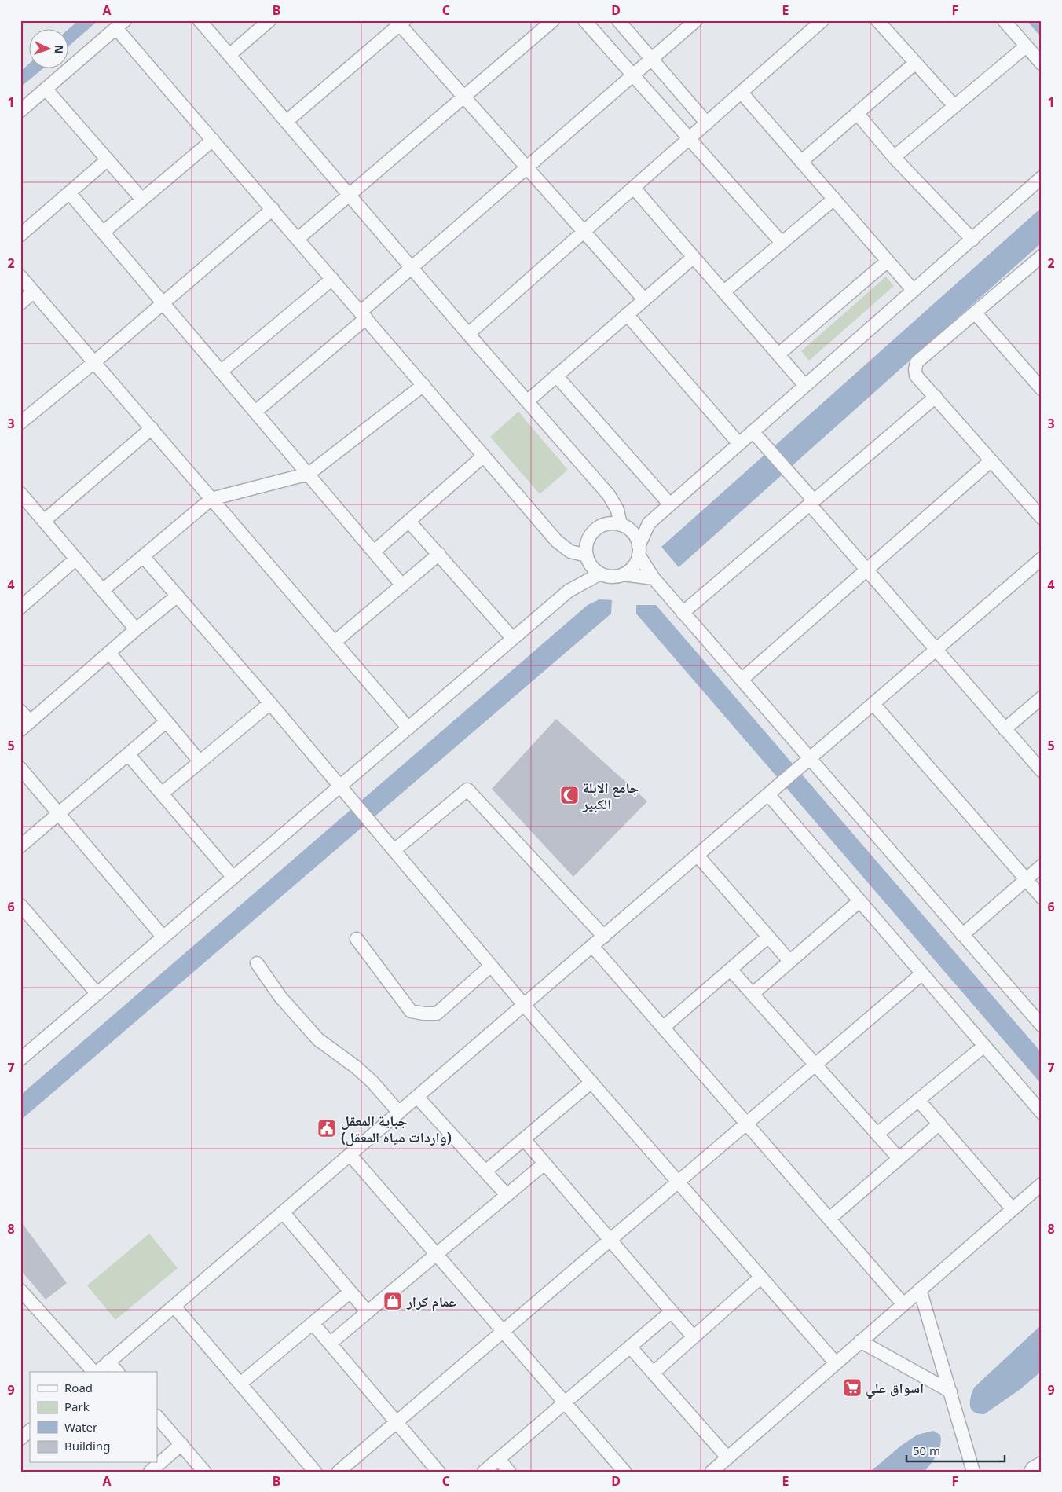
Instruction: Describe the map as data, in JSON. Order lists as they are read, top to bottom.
{
  "places": {
    "mosque": ["جامع الابلة الكبير"],
    "public building": ["جباية المعقل (واردات مياه المعقل)"],
    "shop": ["عمام كرار"],
    "supermarket": ["اسواق علي"]
  },
  "legend": [
    "Road",
    "Park",
    "Water",
    "Building"
  ],
  "scale_bar": "50 m",
  "north": "right",
  "grid": {
    "columns": [
      "A",
      "B",
      "C",
      "D",
      "E",
      "F"
    ],
    "rows": [
      "1",
      "2",
      "3",
      "4",
      "5",
      "6",
      "7",
      "8",
      "9"
    ]
  }
}
